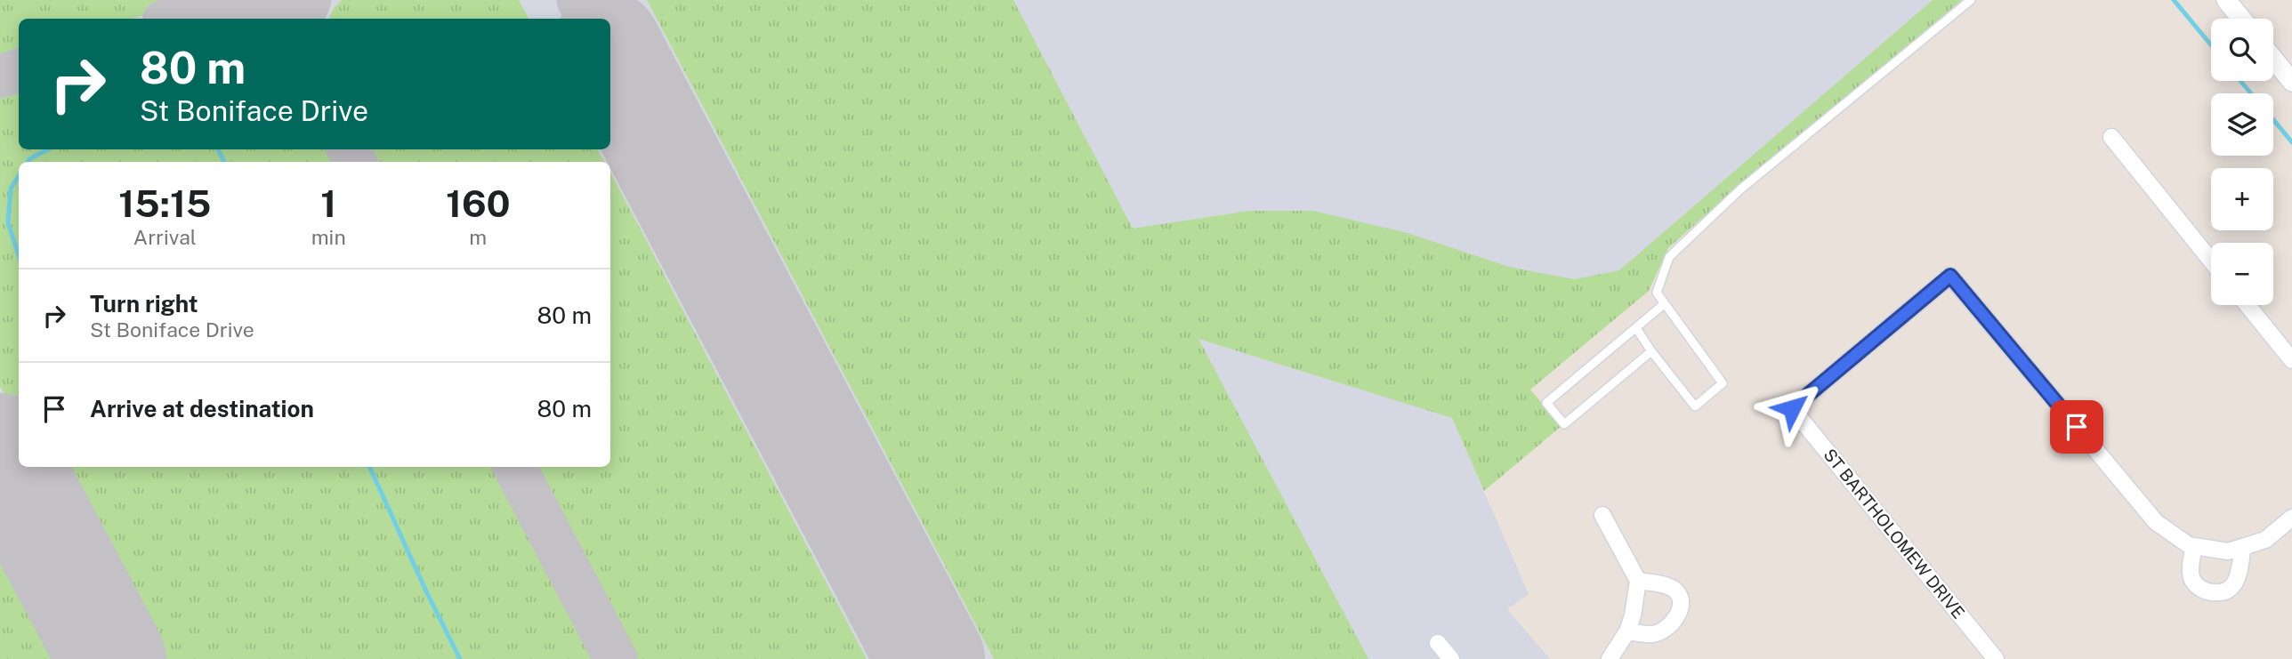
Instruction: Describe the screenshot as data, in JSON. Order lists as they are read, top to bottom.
{
  "streets": {
    "street": ["ST BARTHOLOMEW DRIVE"]
  },
  "page": {
    "map_buttons": ["+", "−"],
    "turn": ["80 m", "St Boniface Drive"],
    "eta": [
      "15:15",
      "Arrival",
      "1",
      "min",
      "160",
      "m"
    ],
    "list": [
      {
        "name": "Turn right",
        "note": "St Boniface Drive",
        "value": "80 m"
      },
      {
        "name": "Arrive at destination",
        "value": "80 m"
      }
    ]
  }
}
